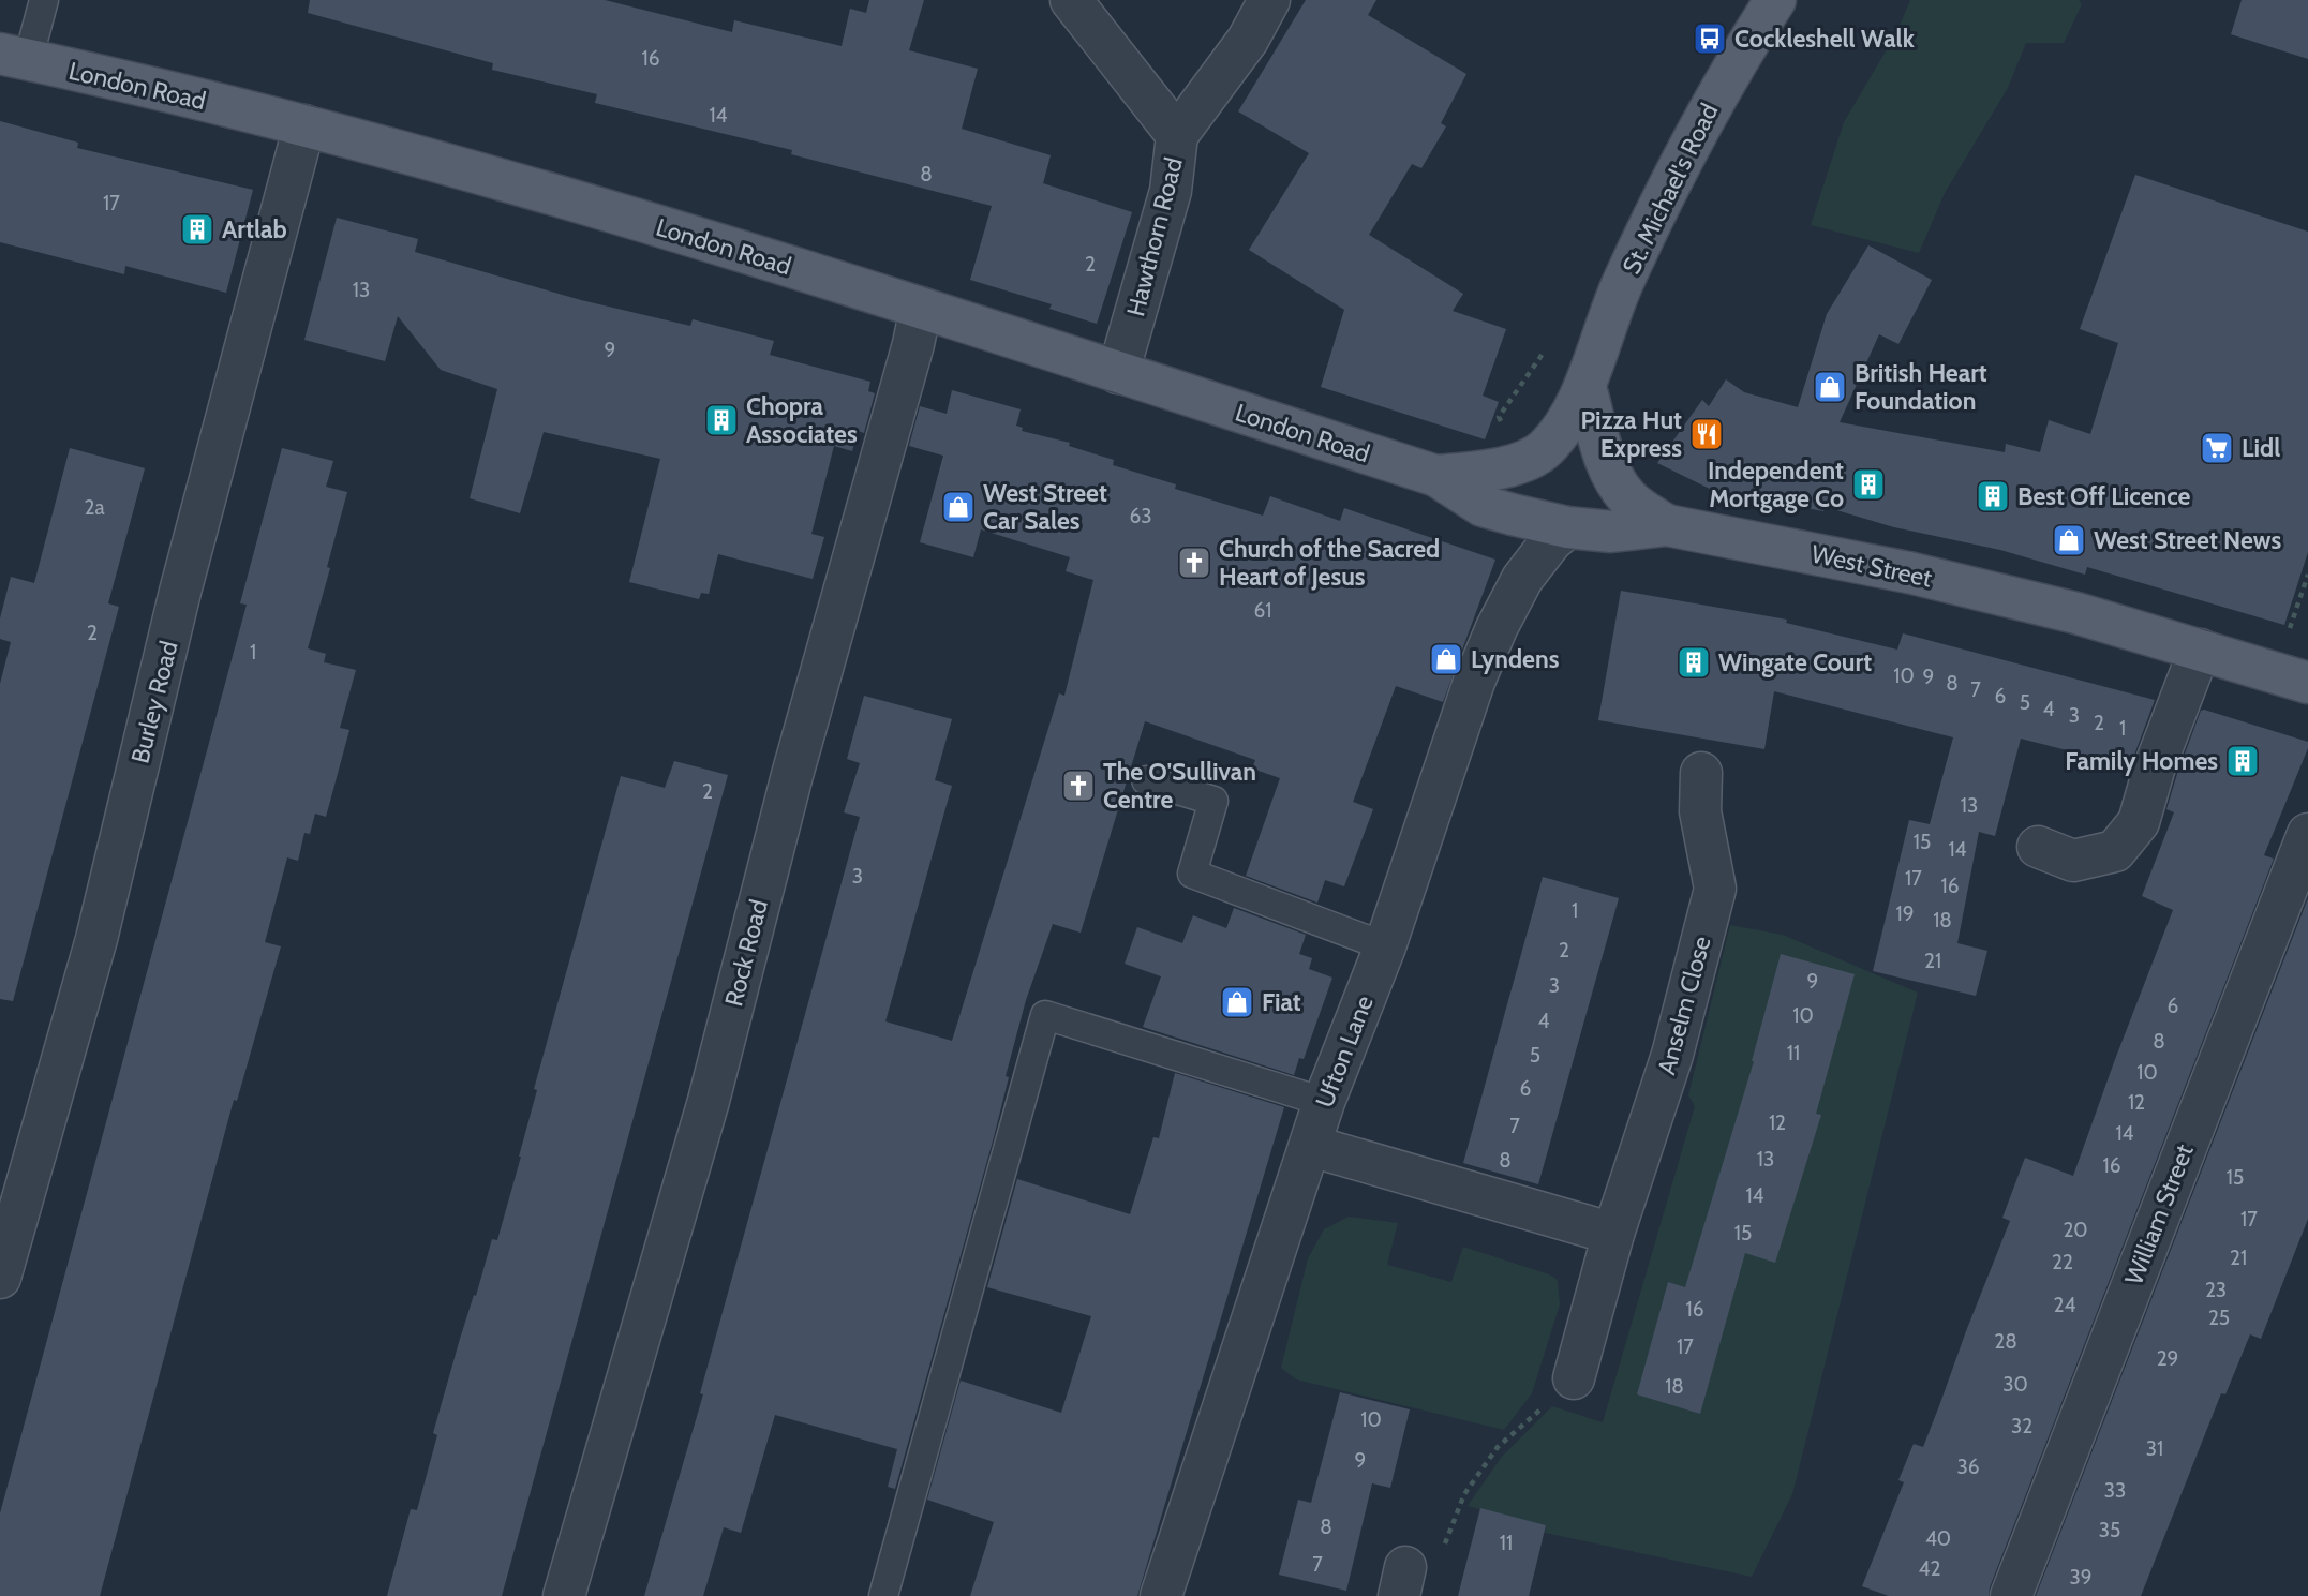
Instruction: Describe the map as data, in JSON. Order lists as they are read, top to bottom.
{
  "streets": {
    "main road": ["London Road", "St. Michael's Road", "West Street"],
    "street": [
      "Hawthorn Road",
      "Burley Road",
      "Rock Road",
      "Anselm Close",
      "Ufton Lane",
      "William Street"
    ]
  },
  "crossings": [
    ["London Road", "St. Michael's Road"],
    ["London Road", "Hawthorn Road"],
    ["London Road", "West Street"],
    ["London Road", "Burley Road"],
    ["London Road", "Rock Road"],
    ["St. Michael's Road", "West Street"],
    ["West Street", "Ufton Lane"]
  ],
  "places": {
    "bus stop": ["Cockleshell Walk"],
    "building": [
      "Artlab",
      "Chopra Associates",
      "Independent Mortgage Co",
      "Best Off Licence",
      "Wingate Court",
      "Family Homes"
    ],
    "shop": [
      "British Heart Foundation",
      "West Street Car Sales",
      "West Street News",
      "Lyndens",
      "Fiat"
    ],
    "restaurant": ["Pizza Hut Express"],
    "supermarket": ["Lidl"],
    "church": ["Church of the Sacred Heart of Jesus", "The O'Sullivan Centre"]
  },
  "house_numbers": [
    "16",
    "14",
    "8",
    "17",
    "2",
    "13",
    "9",
    "2a",
    "63",
    "61",
    "2",
    "1",
    "10",
    "9",
    "8",
    "7",
    "6",
    "5",
    "4",
    "3",
    "2",
    "1",
    "2",
    "13",
    "15",
    "14",
    "3",
    "17",
    "16",
    "1",
    "19",
    "18",
    "2",
    "21",
    "9",
    "3",
    "6",
    "10",
    "4",
    "8",
    "11",
    "5",
    "10",
    "6",
    "12",
    "12",
    "7",
    "14",
    "13",
    "8",
    "16",
    "15",
    "14",
    "17",
    "20",
    "15",
    "21",
    "22",
    "23",
    "24",
    "16",
    "25",
    "28",
    "17",
    "29",
    "30",
    "18",
    "10",
    "32",
    "31",
    "9",
    "36",
    "33",
    "8",
    "35",
    "40",
    "11",
    "7",
    "42",
    "39"
  ]
}
